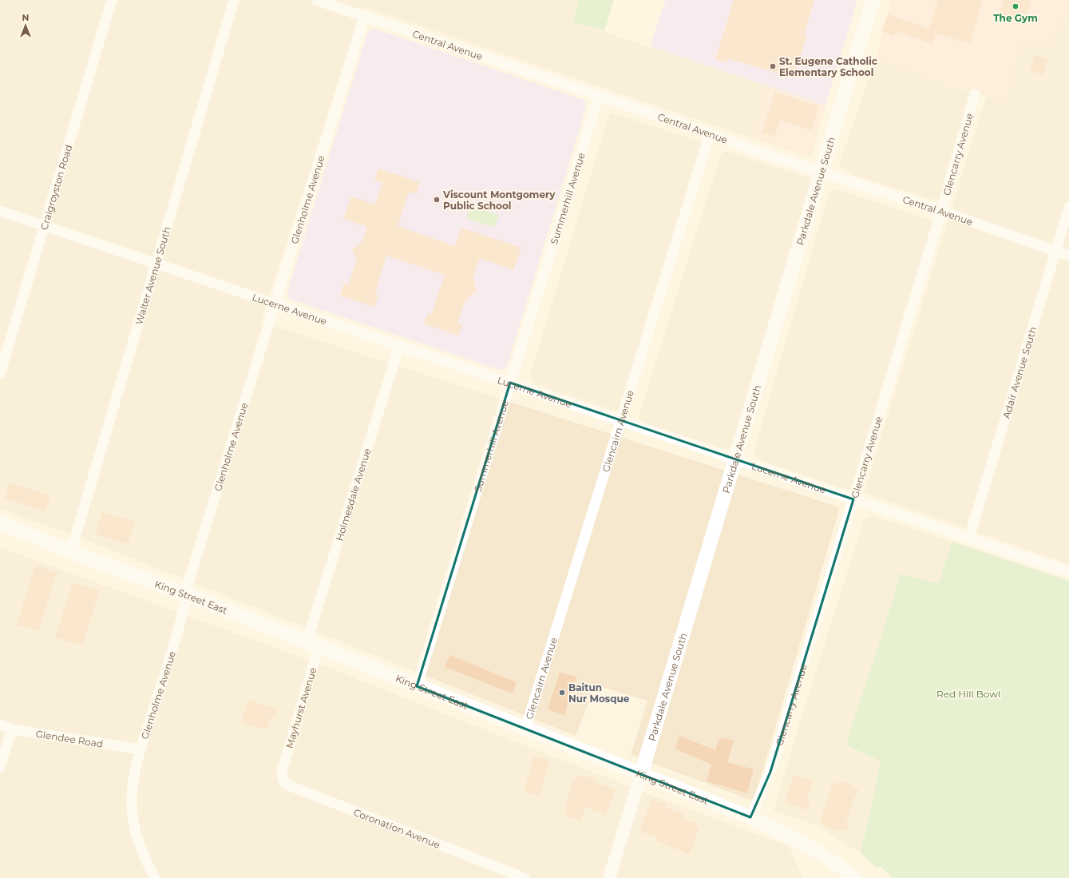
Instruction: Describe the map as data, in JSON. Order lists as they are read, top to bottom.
{
  "streets": {
    "main road": ["Parkdale Avenue South", "King Street East"],
    "street": [
      "Central Avenue",
      "Glencarry Avenue",
      "Craigroyston Road",
      "Summerhill Avenue",
      "Glenholme Avenue",
      "Walter Avenue South",
      "Lucerne Avenue",
      "Adair Avenue South",
      "Glencairn Avenue",
      "Holmesdale Avenue",
      "Mayhurst Avenue",
      "Glendee Road",
      "Coronation Avenue"
    ]
  },
  "crossings": [
    ["Central Avenue", "Glencarry Avenue"],
    ["Central Avenue", "Parkdale Avenue South"],
    ["Central Avenue", "Summerhill Avenue"],
    ["Central Avenue", "Glenholme Avenue"],
    ["Central Avenue", "Adair Avenue South"],
    ["Central Avenue", "Glencairn Avenue"],
    ["Glencarry Avenue", "Lucerne Avenue"],
    ["Glencarry Avenue", "King Street East"],
    ["Craigroyston Road", "Lucerne Avenue"],
    ["Parkdale Avenue South", "Lucerne Avenue"],
    ["Parkdale Avenue South", "King Street East"],
    ["Summerhill Avenue", "Lucerne Avenue"],
    ["Summerhill Avenue", "King Street East"],
    ["Glenholme Avenue", "Lucerne Avenue"],
    ["Glenholme Avenue", "King Street East"],
    ["Glenholme Avenue", "Glendee Road"],
    ["Walter Avenue South", "Lucerne Avenue"],
    ["Walter Avenue South", "King Street East"],
    ["Lucerne Avenue", "Adair Avenue South"],
    ["Lucerne Avenue", "Glencairn Avenue"],
    ["Lucerne Avenue", "Holmesdale Avenue"],
    ["Glencairn Avenue", "King Street East"],
    ["Holmesdale Avenue", "King Street East"],
    ["Holmesdale Avenue", "Mayhurst Avenue"],
    ["King Street East", "Mayhurst Avenue"],
    ["Mayhurst Avenue", "Coronation Avenue"]
  ],
  "parks": ["Red Hill Bowl"],
  "places": [
    "The Gym",
    "St. Eugene Catholic Elementary School",
    "Viscount Montgomery Public School",
    "Baitun Nur Mosque"
  ],
  "north": "top"
}
